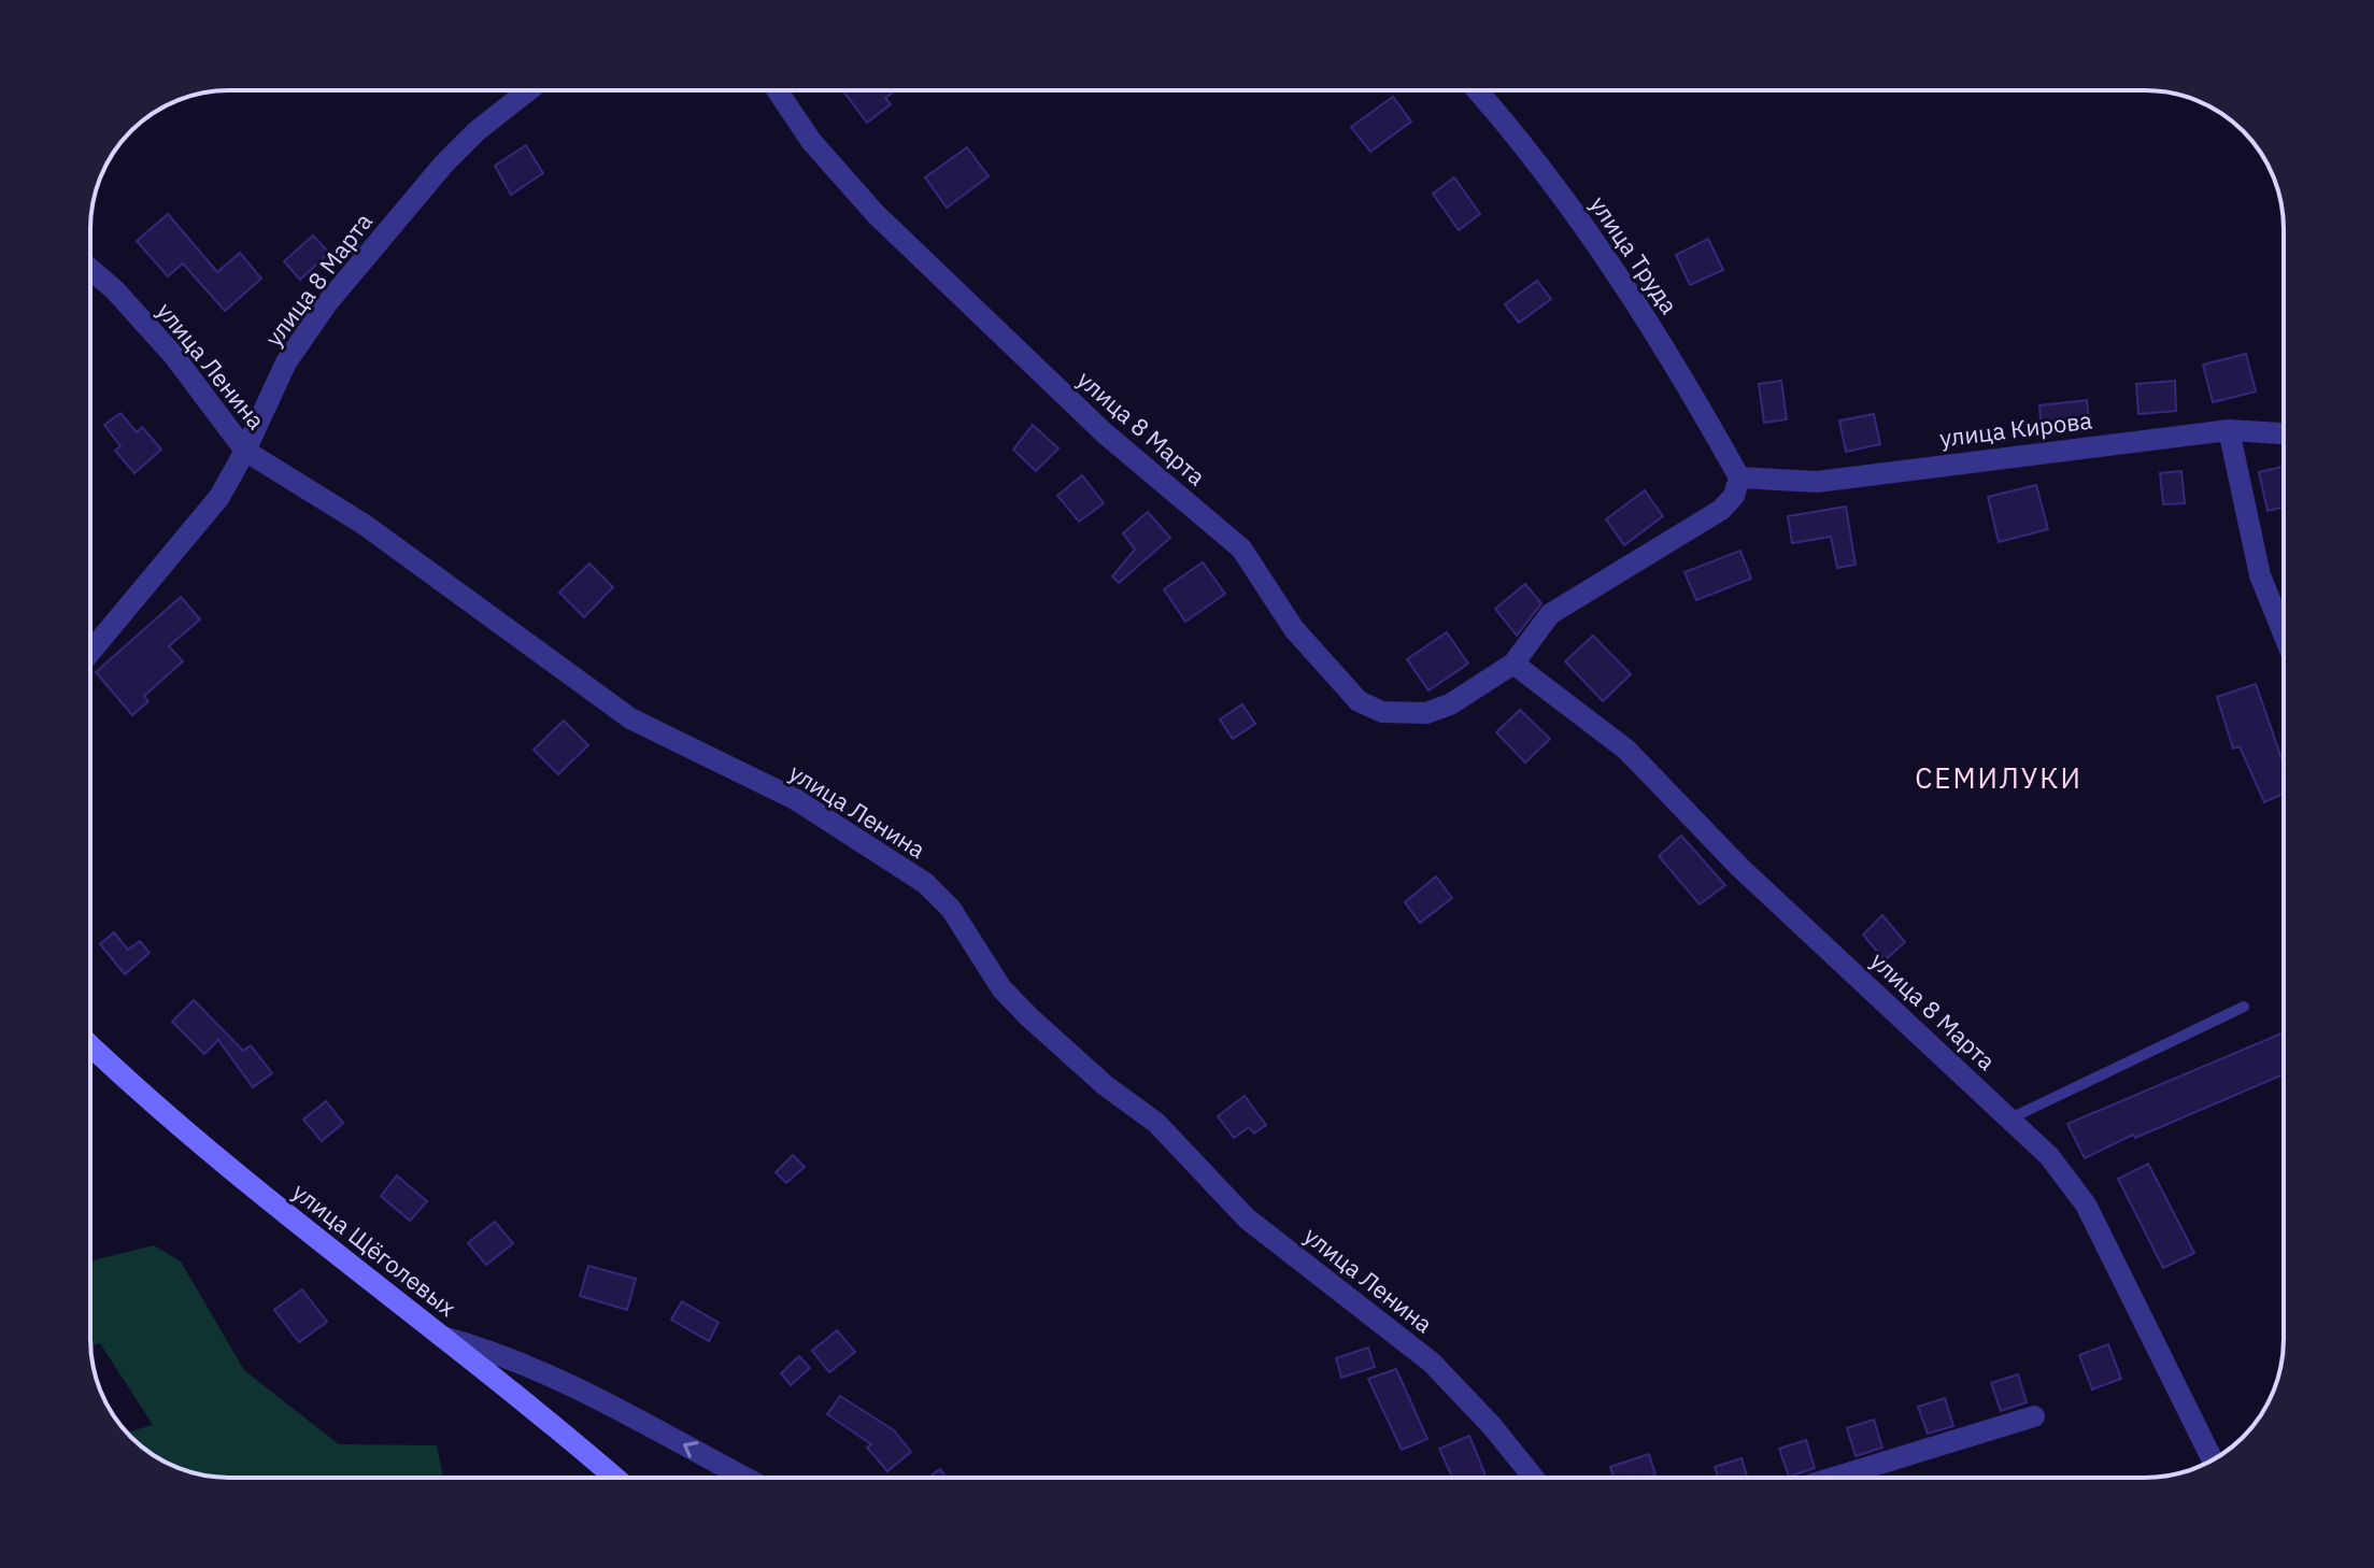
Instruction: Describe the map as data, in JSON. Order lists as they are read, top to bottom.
{
  "streets": {
    "main road": ["улица Щёголевых"],
    "street": [
      "улица Труда",
      "улица 8 Марта",
      "улица Ленина",
      "улица Кирова"
    ]
  },
  "crossings": [
    ["улица Труда", "улица 8 Марта"],
    ["улица Труда", "улица Кирова"],
    ["улица 8 Марта", "улица Ленина"],
    ["улица 8 Марта", "улица Кирова"]
  ],
  "districts": ["СЕМИЛУКИ"]
}
